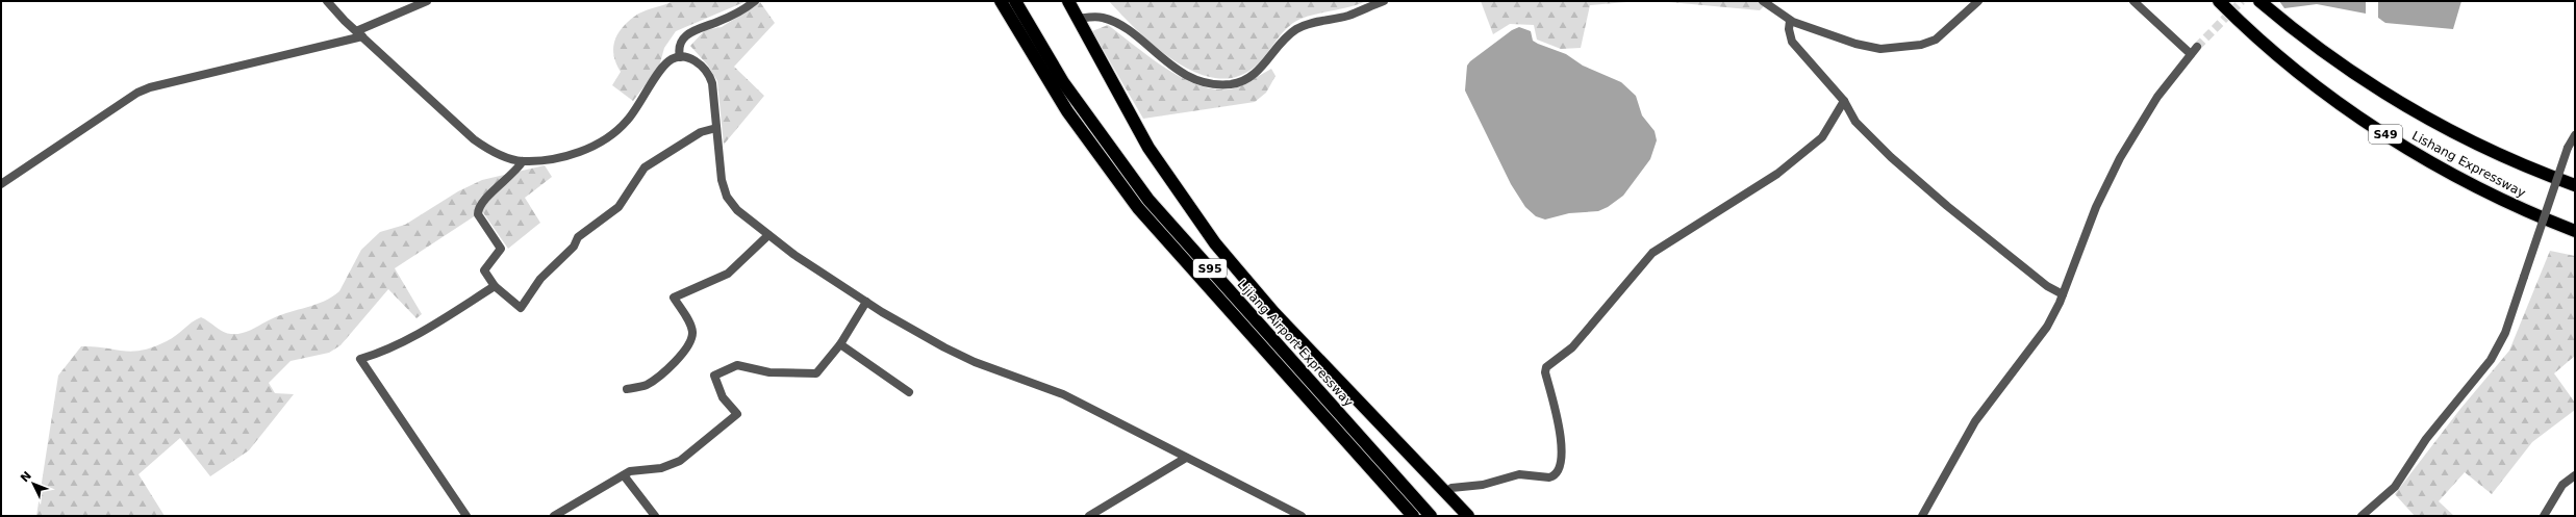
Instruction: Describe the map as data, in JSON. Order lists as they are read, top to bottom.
{
  "streets": {
    "highway": [
      "S49",
      "Lishang Expressway",
      "S95",
      "Lijiang Airport Expressway"
    ]
  },
  "north": "top left"
}
